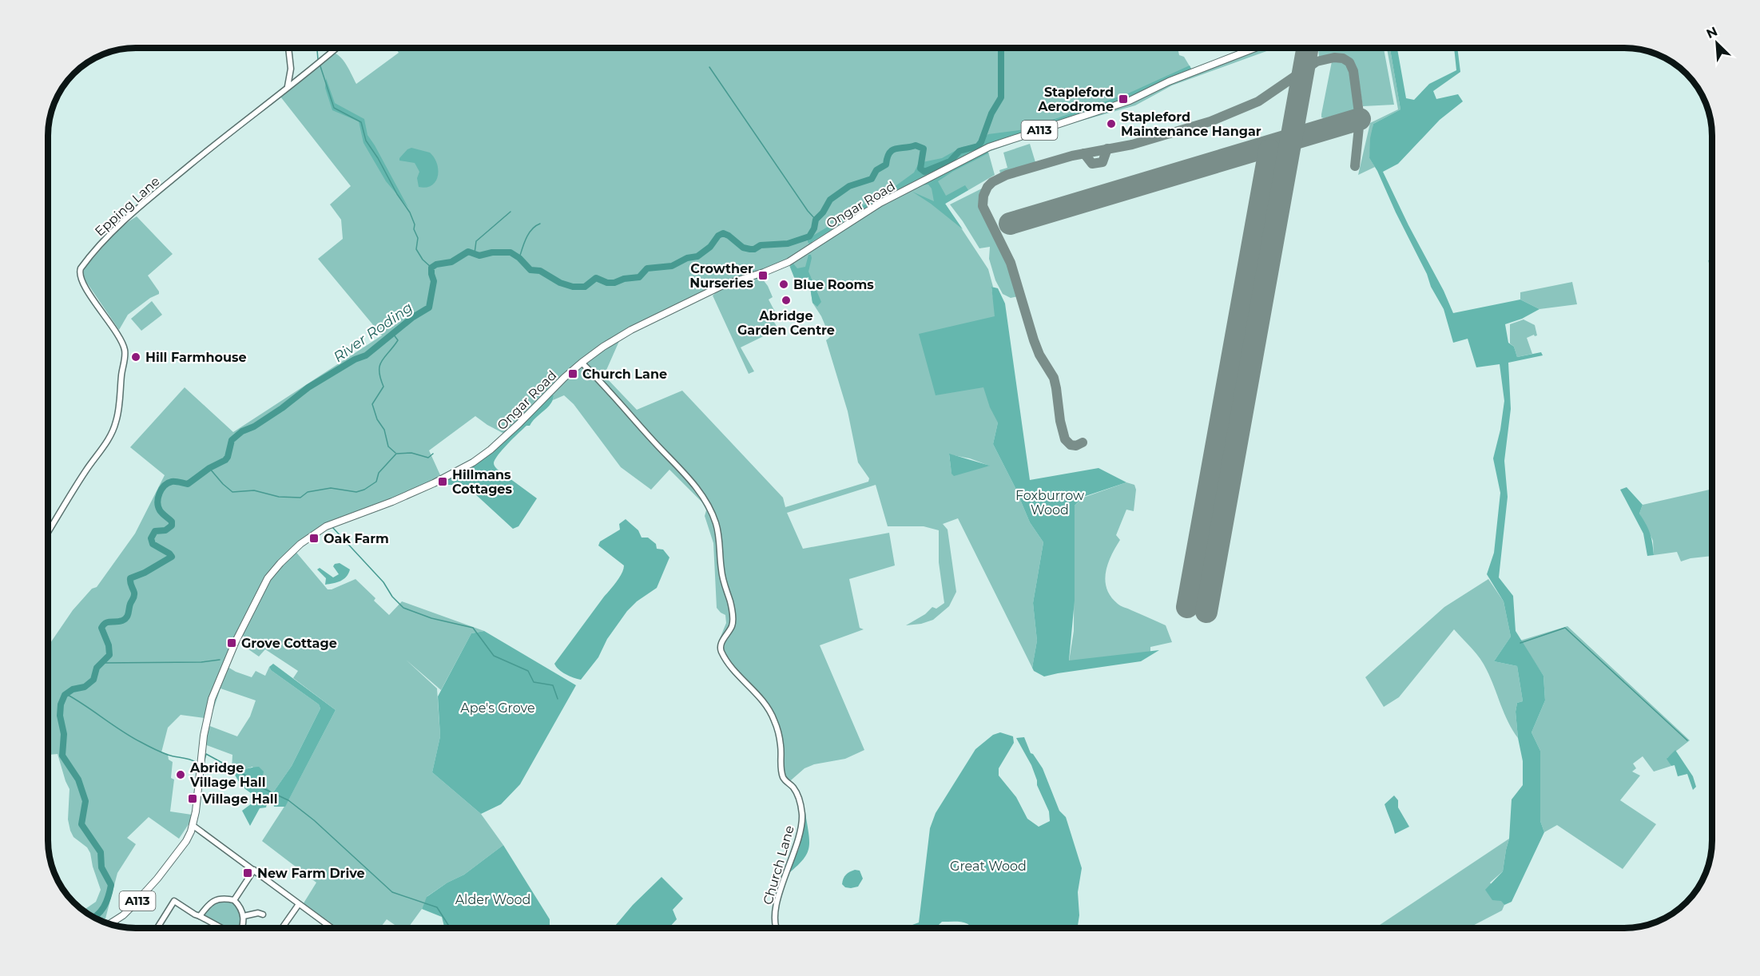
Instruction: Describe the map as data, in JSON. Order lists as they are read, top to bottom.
{
  "streets": {
    "main road": ["A113", "Ongar Road"],
    "street": ["Epping Lane", "Church Lane"]
  },
  "crossings": [
    ["Ongar Road", "Church Lane"]
  ],
  "water": ["River Roding"],
  "parks": [
    "Foxburrow Wood",
    "Ape's Grove",
    "Great Wood",
    "Alder Wood"
  ],
  "places": {
    "transit": [
      "Stapleford Aerodrome",
      "Crowther Nurseries",
      "Church Lane",
      "Hillmans Cottages",
      "Oak Farm",
      "Grove Cottage",
      "Village Hall",
      "New Farm Drive"
    ],
    "other": [
      "Stapleford Maintenance Hangar",
      "Blue Rooms",
      "Abridge Garden Centre",
      "Hill Farmhouse",
      "Abridge Village Hall"
    ]
  },
  "north": "top left"
}
